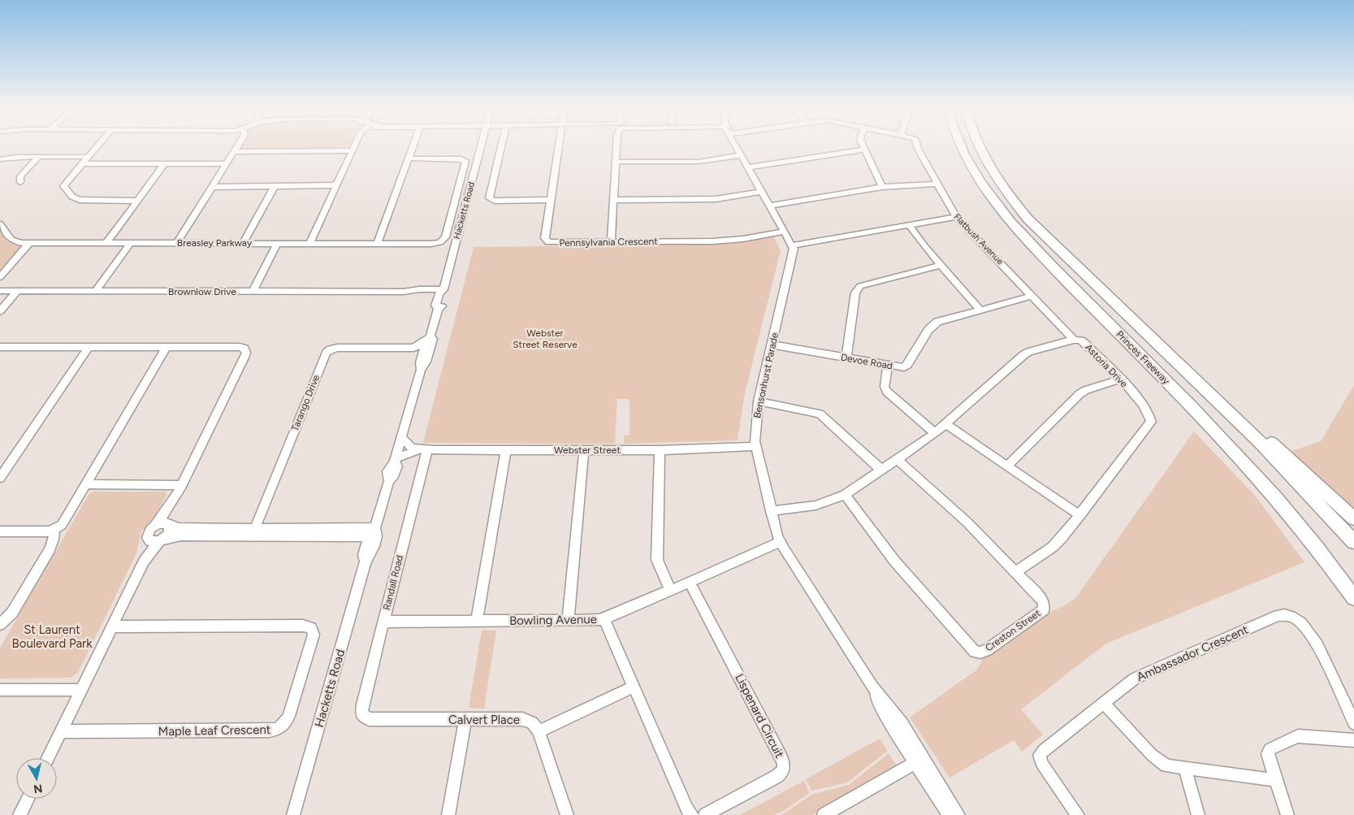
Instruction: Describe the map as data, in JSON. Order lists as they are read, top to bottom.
{
  "streets": {
    "highway": ["Princes Freeway"],
    "street": [
      "Hacketts Road",
      "Flatbush Avenue",
      "Pennsylvania Crescent",
      "Breasley Parkway",
      "Brownlow Drive",
      "Devoe Road",
      "Astoria Drive",
      "Bensonhurst Parade",
      "Tarango Drive",
      "Webster Street",
      "Randall Road",
      "Bowling Avenue",
      "Creston Street",
      "Ambassador Crescent",
      "Lispenard Circuit",
      "Calvert Place",
      "Maple Leaf Crescent"
    ]
  },
  "crossings": [
    ["Hacketts Road", "Brownlow Drive"],
    ["Hacketts Road", "Tarango Drive"],
    ["Hacketts Road", "Webster Street"],
    ["Flatbush Avenue", "Devoe Road"],
    ["Flatbush Avenue", "Astoria Drive"],
    ["Devoe Road", "Bensonhurst Parade"],
    ["Astoria Drive", "Bensonhurst Parade"],
    ["Astoria Drive", "Creston Street"],
    ["Bensonhurst Parade", "Webster Street"],
    ["Bensonhurst Parade", "Bowling Avenue"],
    ["Webster Street", "Randall Road"],
    ["Randall Road", "Bowling Avenue"],
    ["Randall Road", "Calvert Place"],
    ["Bowling Avenue", "Lispenard Circuit"]
  ],
  "parks": ["Webster Street Reserve", "St Laurent Boulevard Park"],
  "north": "bottom"
}
